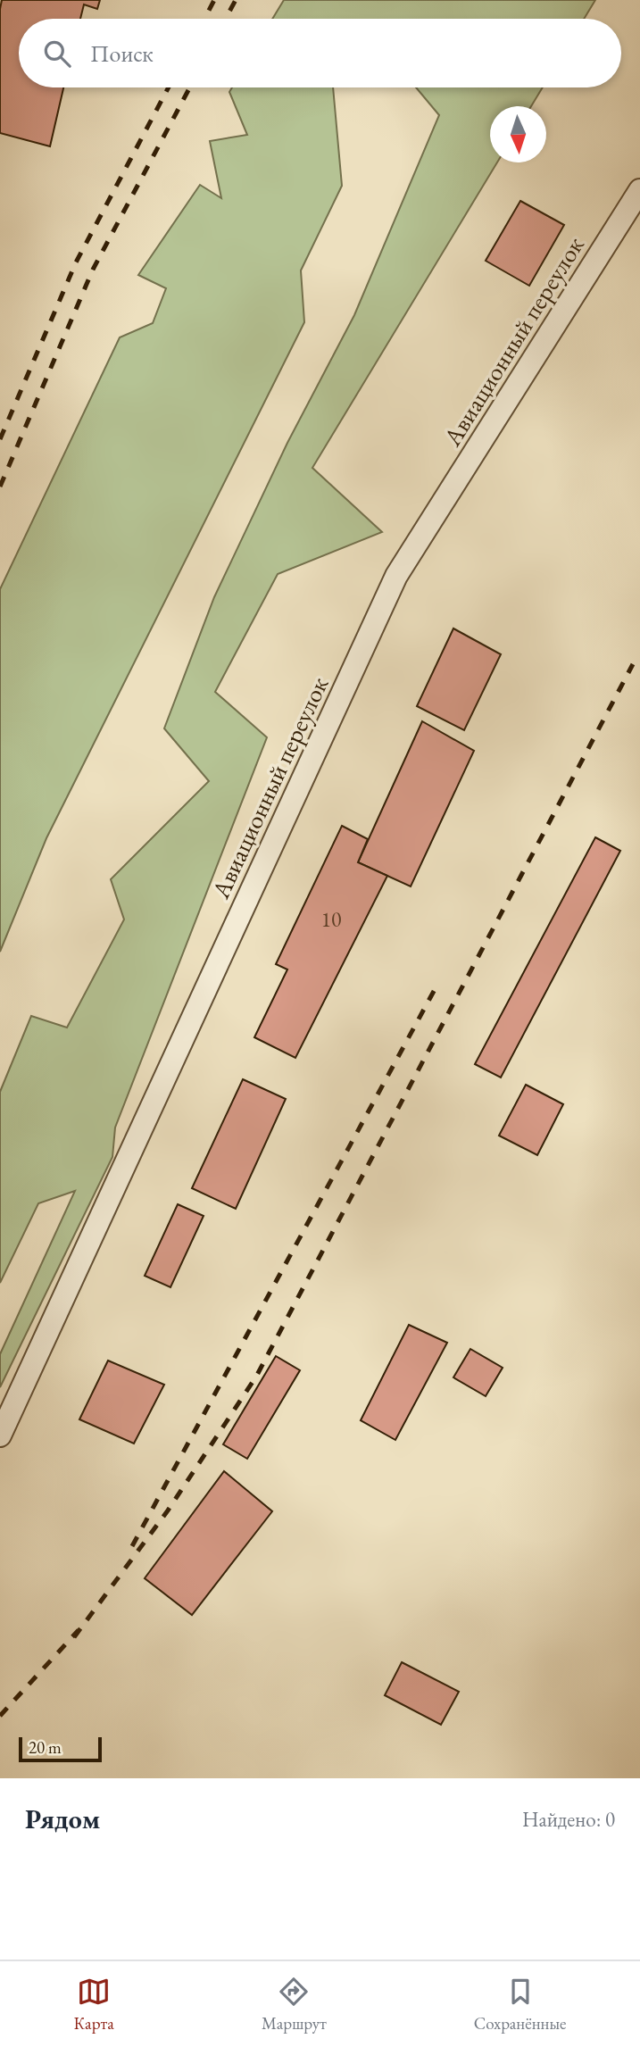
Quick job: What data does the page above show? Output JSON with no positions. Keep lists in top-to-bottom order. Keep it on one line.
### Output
{"streets":{"street":["Авиационный переулок"]},"house_numbers":["10"],"scale_bar":"20 m","north":"bottom","page":{"search":"Поиск","scale":"20 m","heading":["Рядом","Найдено: 0"],"nav":["Карта","Маршрут","Сохранённые"]}}
